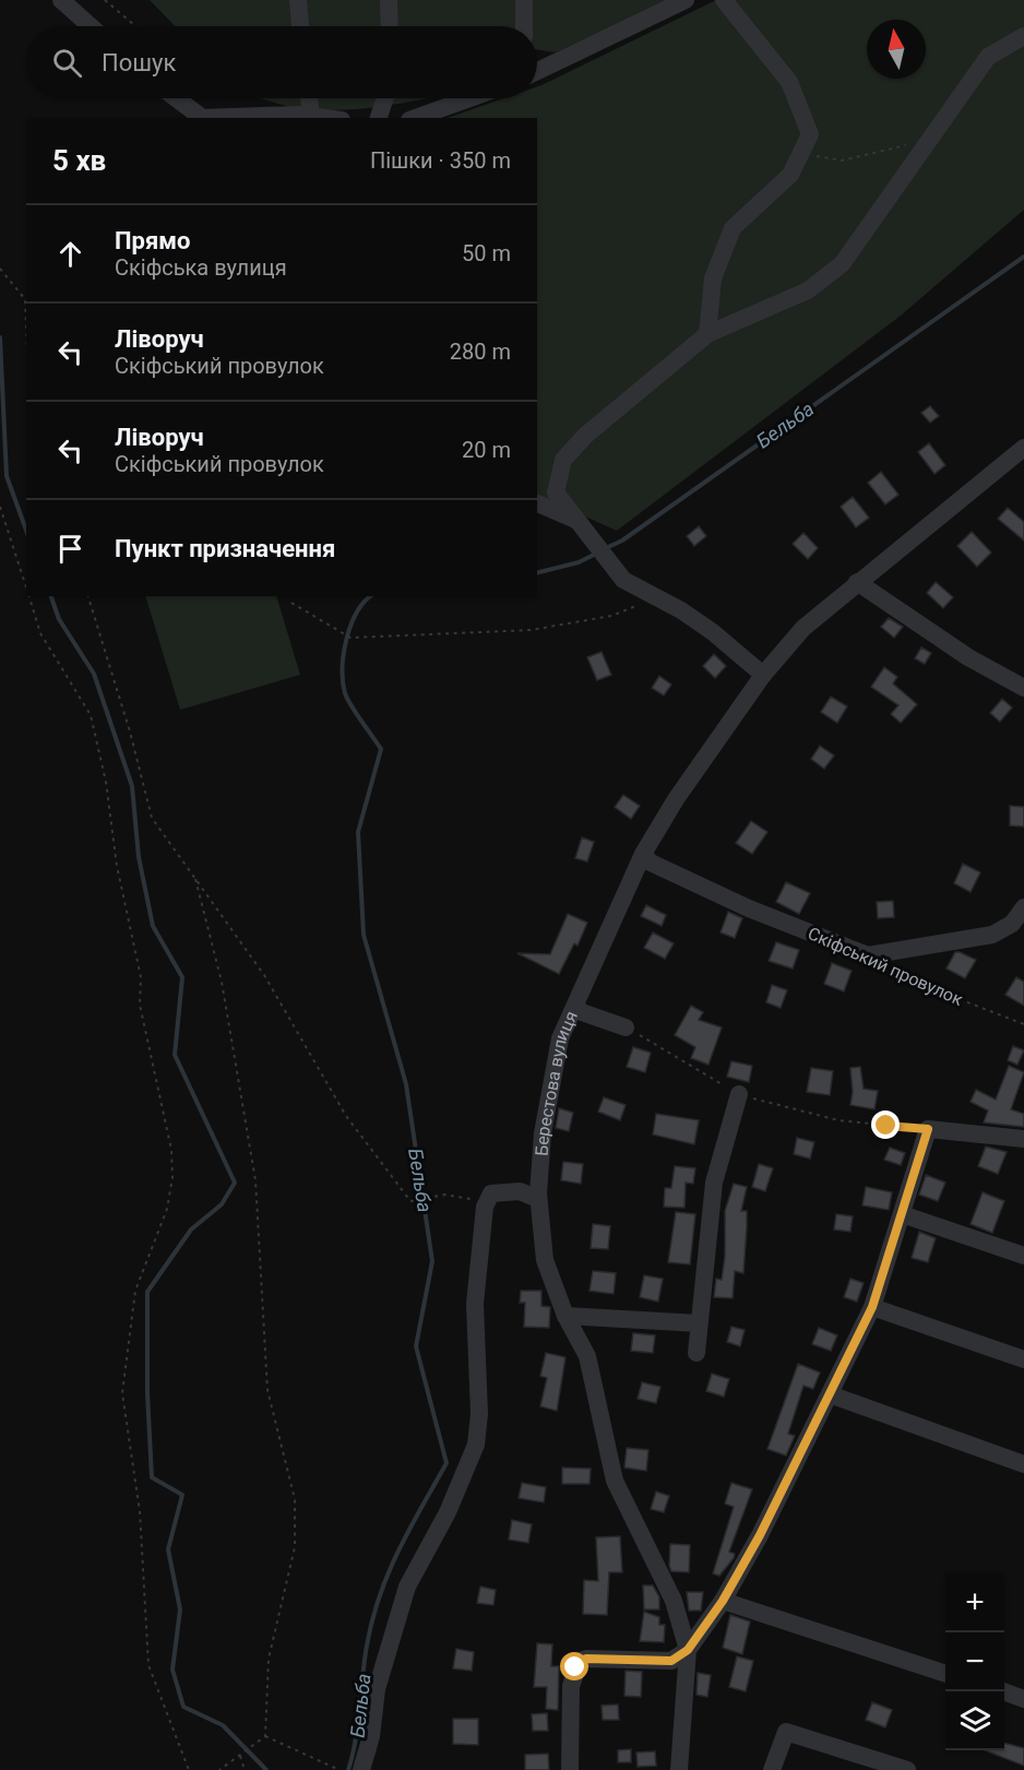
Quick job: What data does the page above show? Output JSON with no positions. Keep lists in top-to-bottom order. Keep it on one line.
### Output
{"streets":{"street":["Скіфський провулок","Берестова вулиця"]},"crossings":[["Скіфський провулок","Берестова вулиця"]],"water":["Бельба"],"north":"top","page":{"search":"Пошук","heading":["5 хв","Пішки · 350 m"],"list":[["Прямо","Скіфська вулиця","50 m"],["Ліворуч","Скіфський провулок","280 m"],["Ліворуч","Скіфський провулок","20 m"],"Пункт призначення"],"map_buttons":["+","−"]}}
